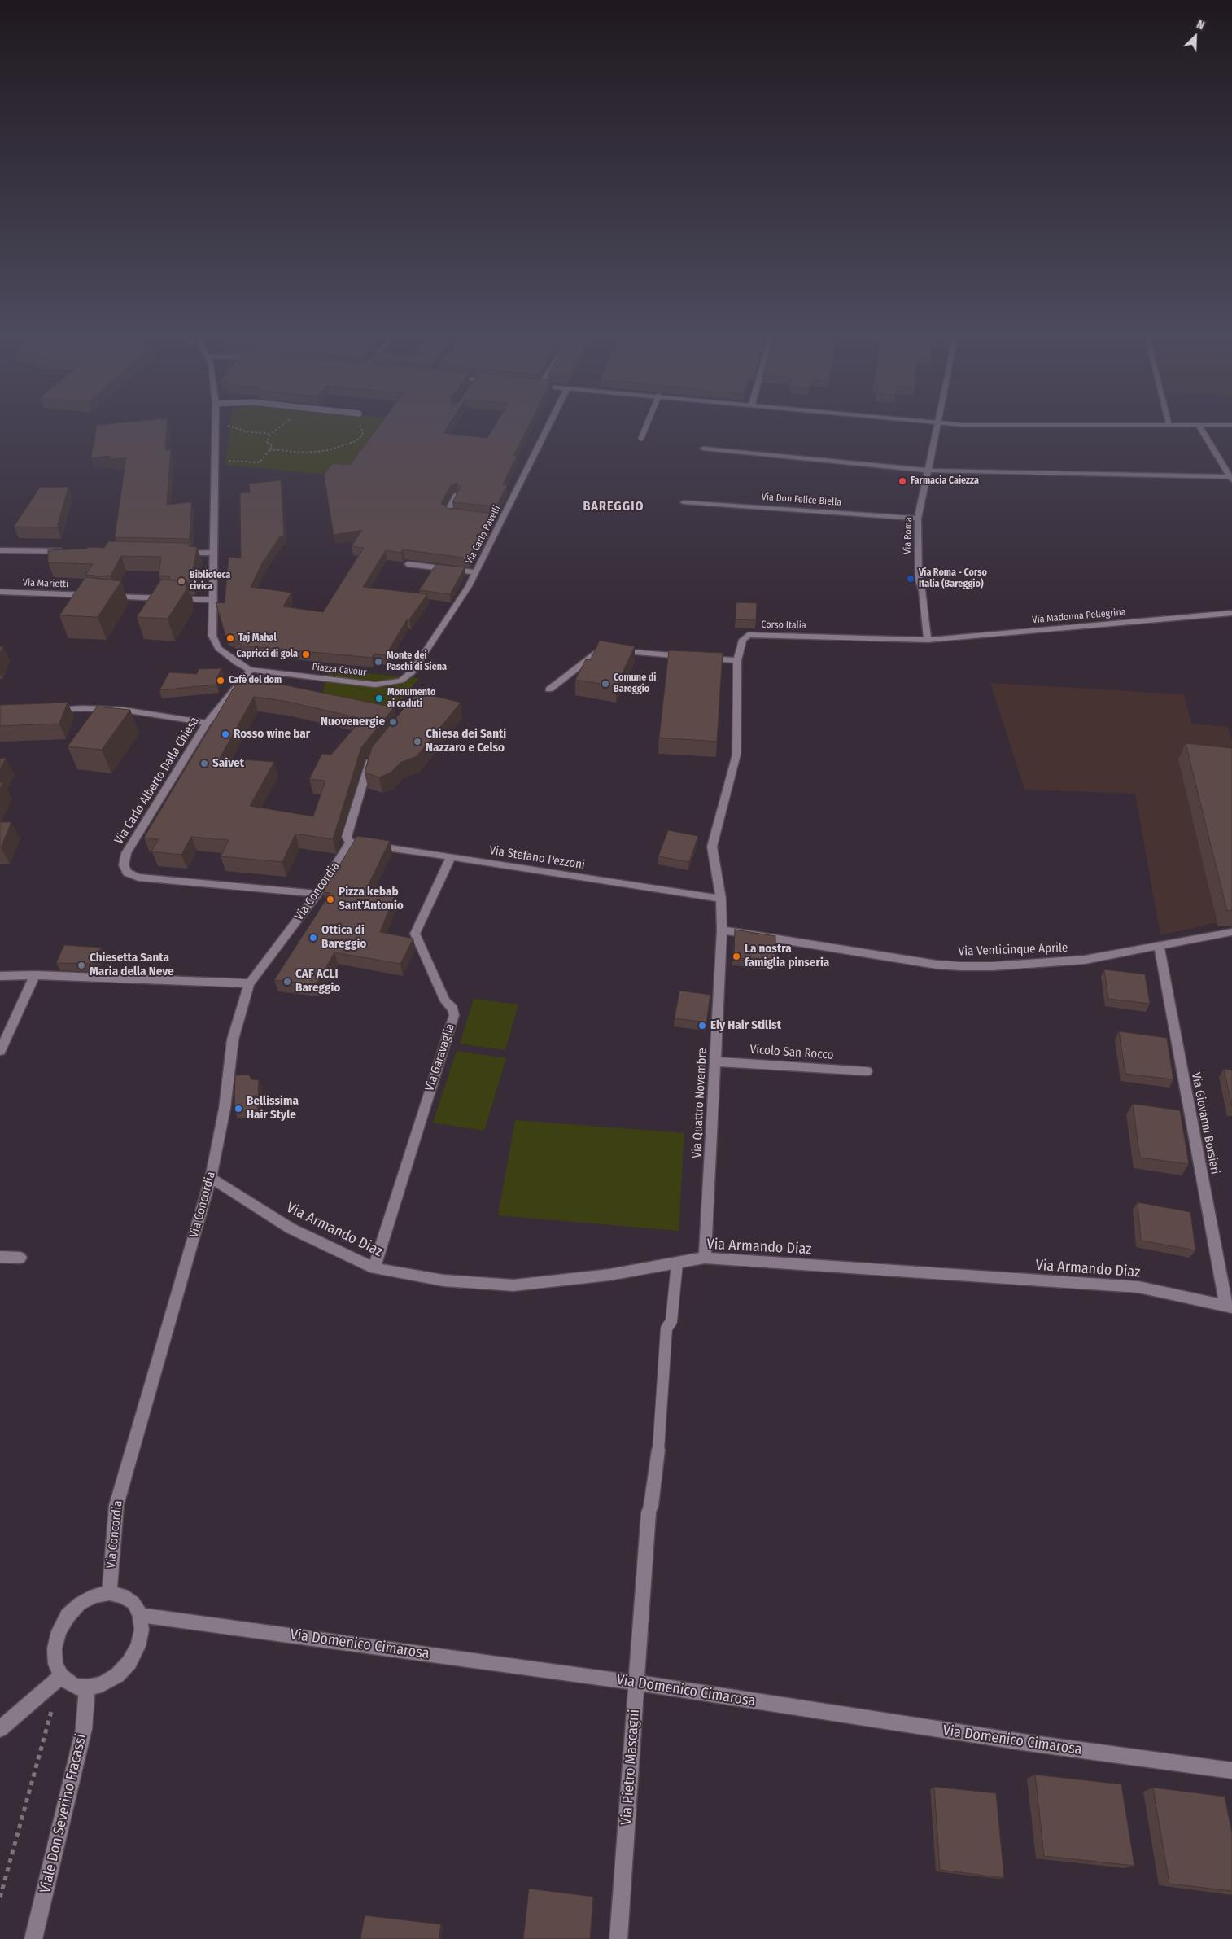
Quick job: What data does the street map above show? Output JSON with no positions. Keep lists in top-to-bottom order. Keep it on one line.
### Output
{"streets":{"street":["Via Don Felice Biella","Via Carlo Ravelli","Via Roma","Via Marietti","Via Madonna Pellegrina","Corso Italia","Piazza Cavour","Via Carlo Alberto Dalla Chiesa","Via Stefano Pezzoni","Via Concordia","Via Venticinque Aprile","Vicolo San Rocco","Via Garavaglia","Via Quattro Novembre","Via Giovanni Borsieri","Via Armando Diaz","Via Domenico Cimarosa","Via Pietro Mascagni","Viale Don Severino Fracassi"]},"crossings":[["Via Don Felice Biella","Via Roma"],["Via Carlo Ravelli","Piazza Cavour"],["Via Roma","Via Madonna Pellegrina"],["Via Roma","Corso Italia"],["Via Madonna Pellegrina","Corso Italia"],["Corso Italia","Via Quattro Novembre"],["Piazza Cavour","Via Carlo Alberto Dalla Chiesa"],["Via Carlo Alberto Dalla Chiesa","Via Concordia"],["Via Stefano Pezzoni","Via Concordia"],["Via Stefano Pezzoni","Via Garavaglia"],["Via Stefano Pezzoni","Via Quattro Novembre"],["Via Concordia","Via Armando Diaz"],["Via Concordia","Via Domenico Cimarosa"],["Via Concordia","Viale Don Severino Fracassi"],["Via Venticinque Aprile","Via Quattro Novembre"],["Via Venticinque Aprile","Via Giovanni Borsieri"],["Vicolo San Rocco","Via Quattro Novembre"],["Via Garavaglia","Via Armando Diaz"],["Via Quattro Novembre","Via Armando Diaz"],["Via Giovanni Borsieri","Via Armando Diaz"],["Via Domenico Cimarosa","Via Pietro Mascagni"],["Via Domenico Cimarosa","Viale Don Severino Fracassi"]],"districts":["BAREGGIO"],"places":["Farmacia Caiezza","Via Roma - Corso Italia (Bareggio)","Biblioteca civica","Taj Mahal","Capricci di gola","Monte dei Paschi di Siena","Cafè del dom","Comune di Bareggio","Monumento ai caduti","Nuovenergie","Rosso wine bar","Chiesa dei Santi Nazzaro e Celso","Saivet","Pizza kebab Sant'Antonio","Ottica di Bareggio","La nostra famiglia pinseria","Chiesetta Santa Maria della Neve","CAF ACLI Bareggio","Ely Hair Stilist","Bellissima Hair Style"],"north":"top right"}
